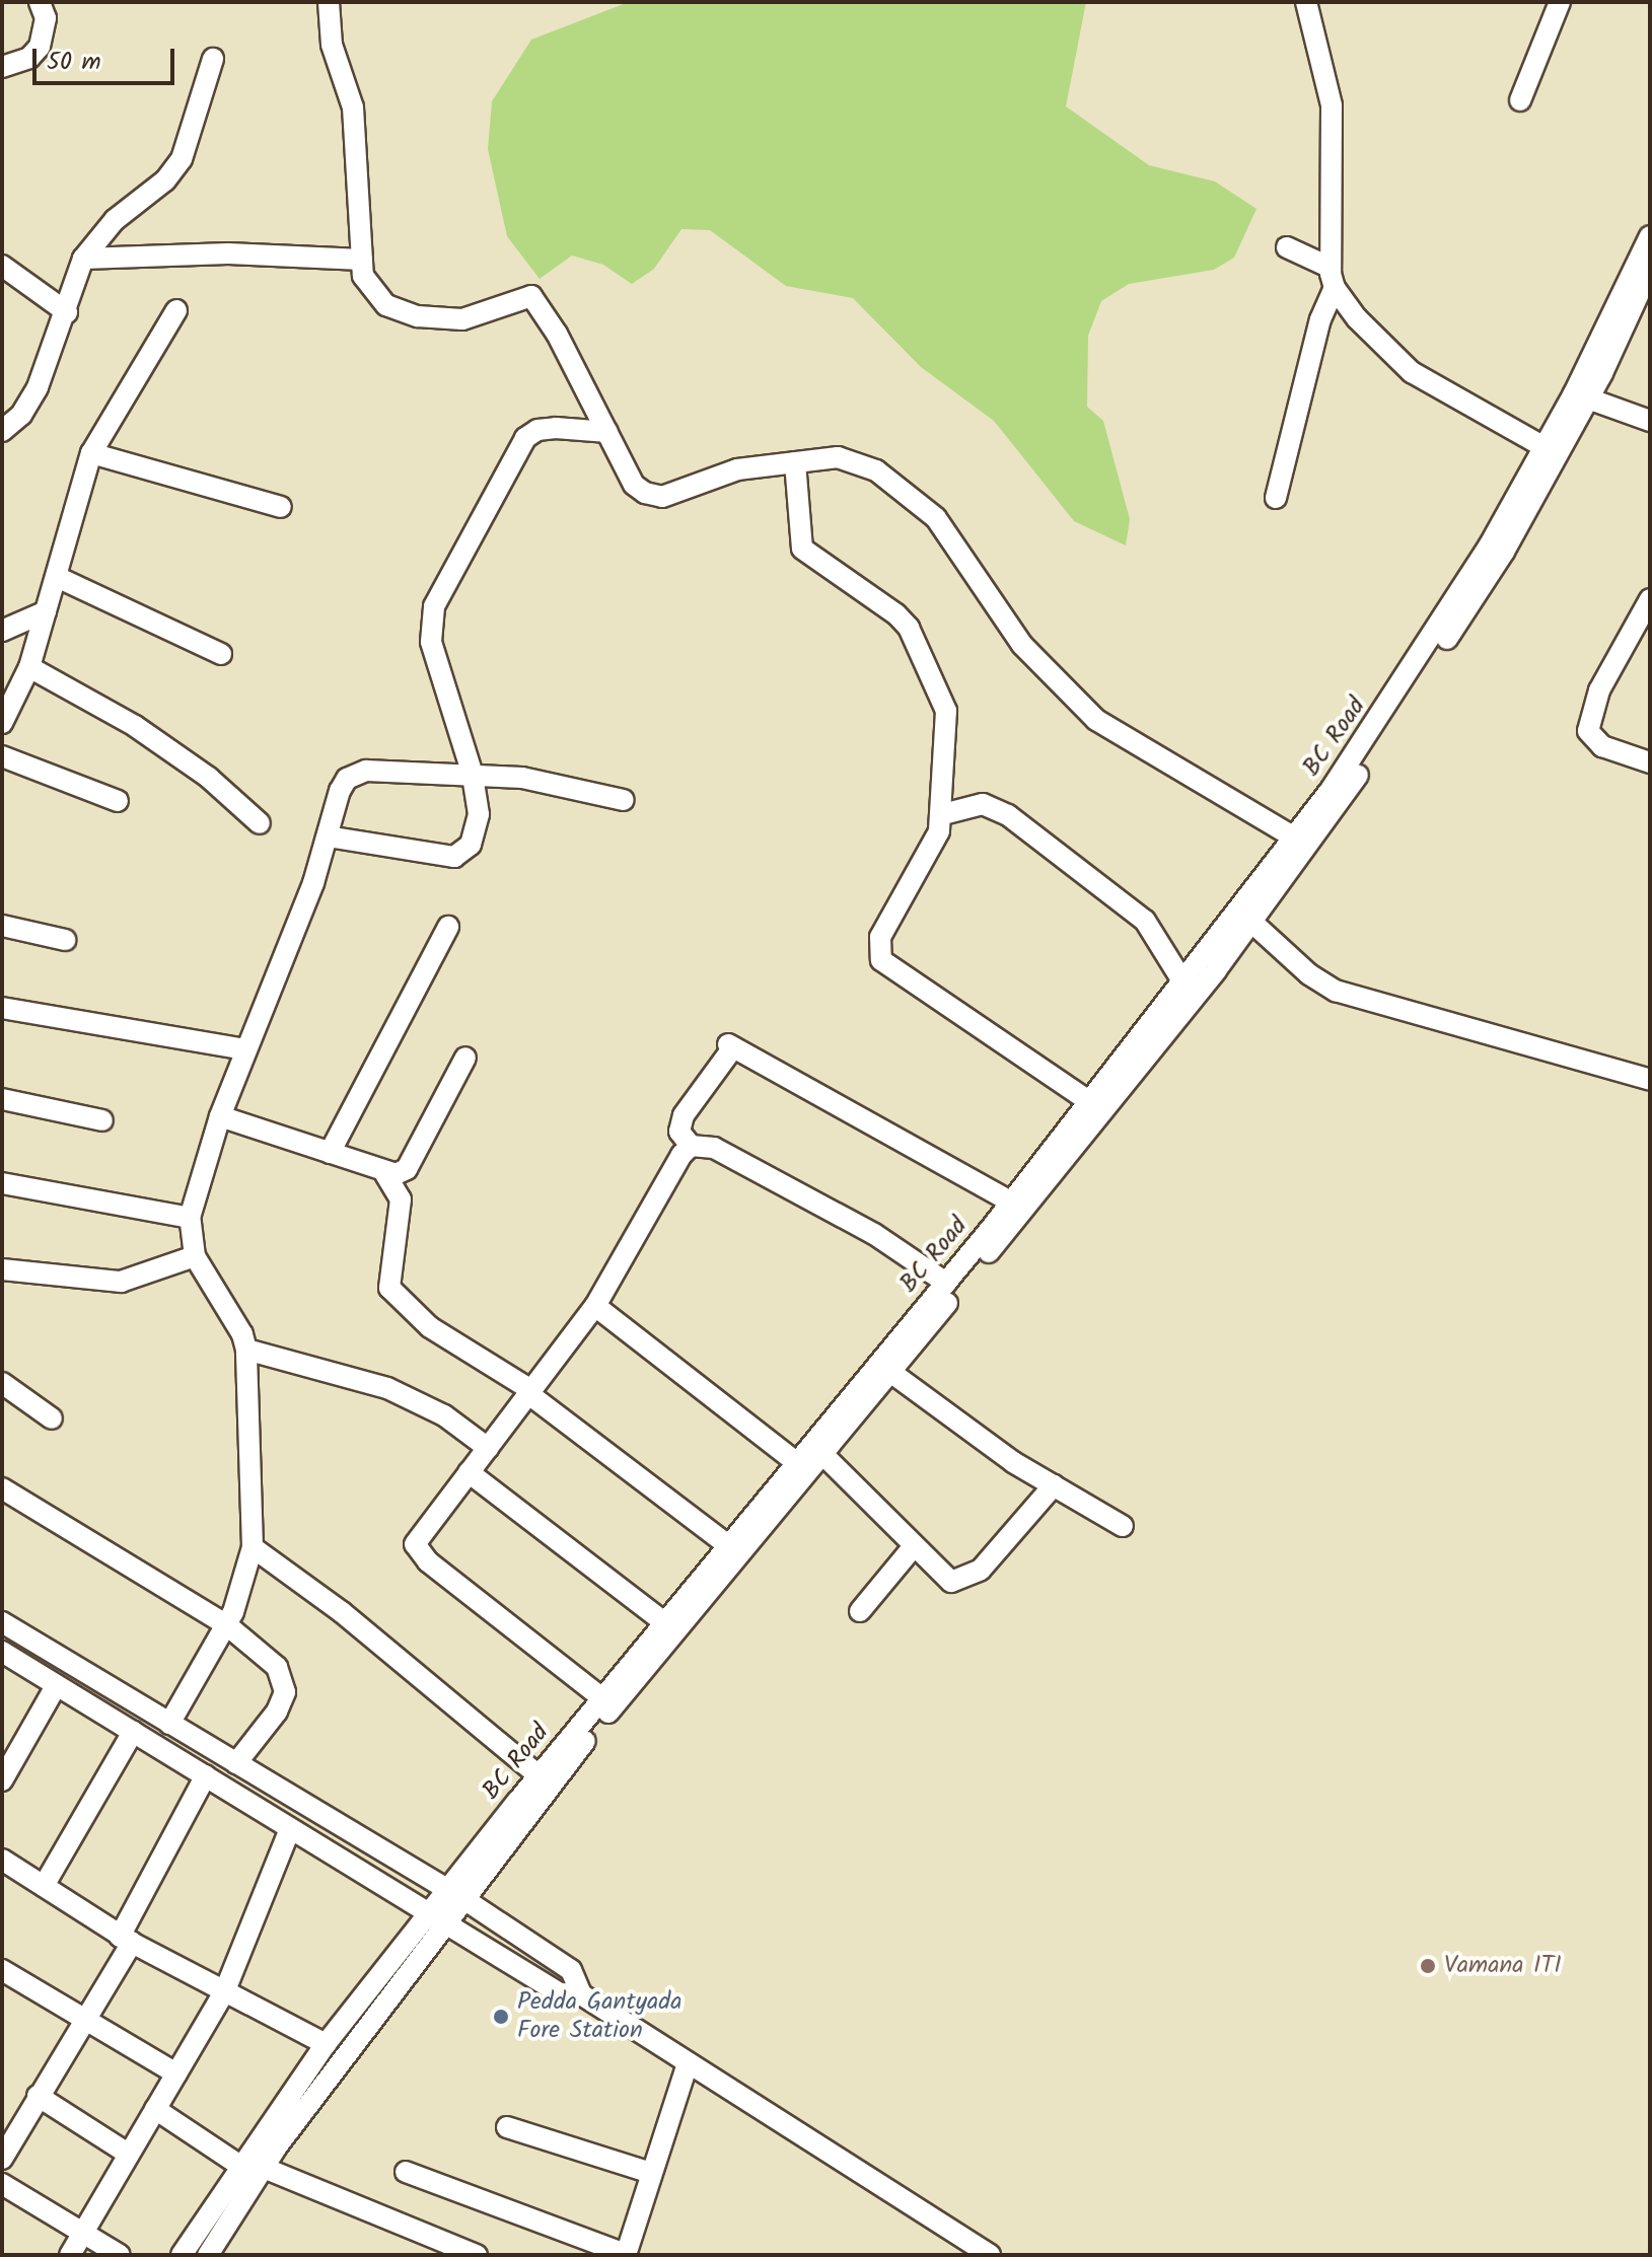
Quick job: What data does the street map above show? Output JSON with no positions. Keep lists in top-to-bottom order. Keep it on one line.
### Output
{"streets":{"street":["BC Road"]},"places":["Vamana ITI","Pedda Gantyada Fore Station"],"scale_bar":"50 m"}
